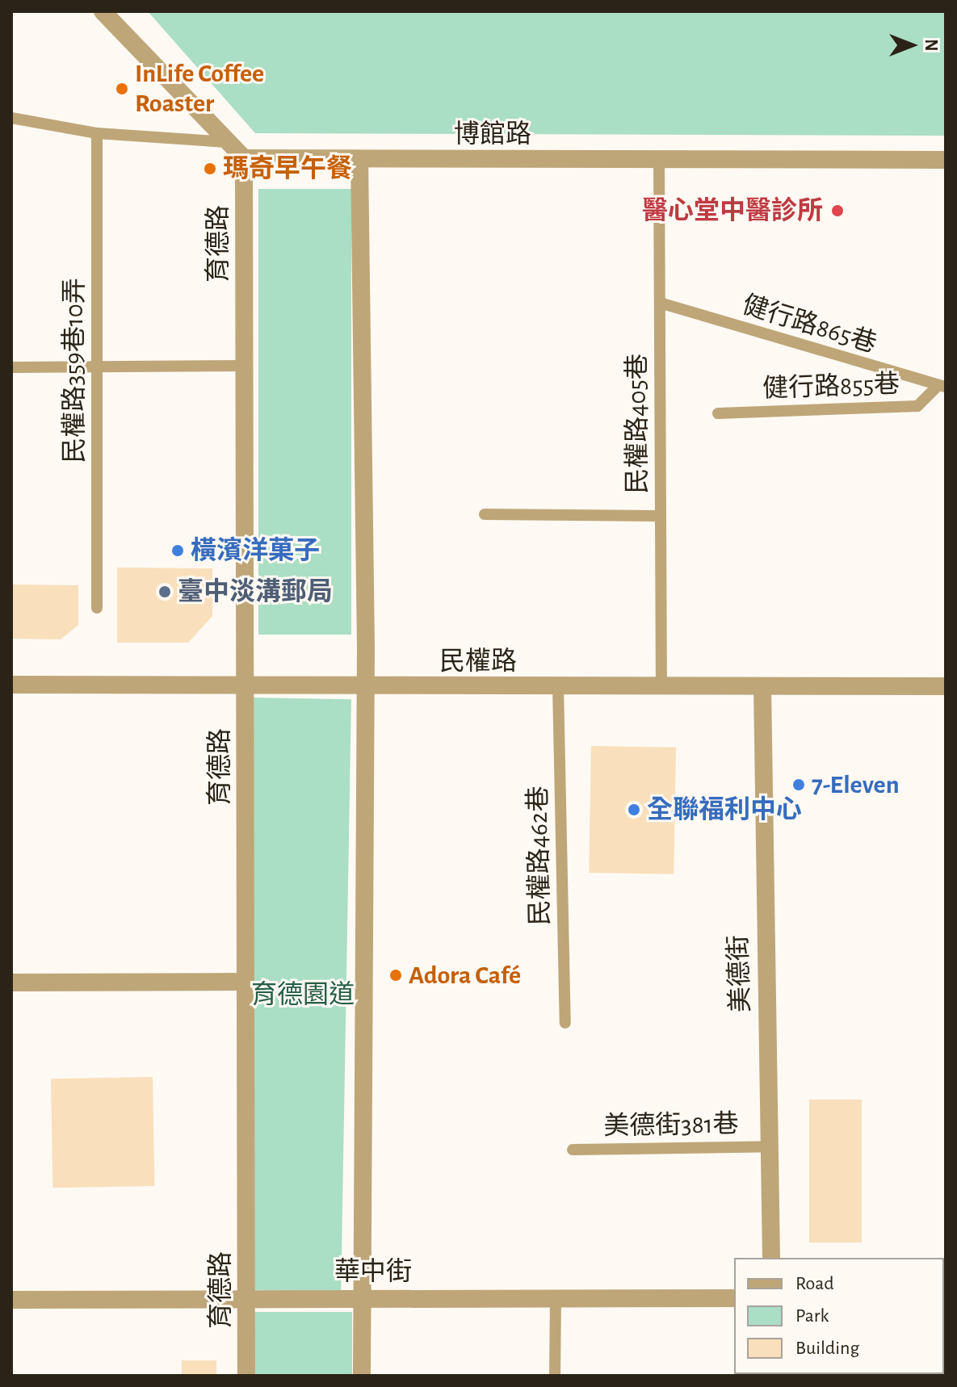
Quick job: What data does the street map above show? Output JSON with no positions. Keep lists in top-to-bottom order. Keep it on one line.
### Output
{"streets":{"street":["博館路","育德路","民權路","美德街","華中街"],"lane":["健行路865巷","民權路359巷10弄","健行路855巷","民權路405巷","民權路462巷","美德街381巷"]},"crossings":[["博館路","育德路"],["博館路","民權路405巷"],["育德路","民權路"],["育德路","華中街"],["健行路865巷","健行路855巷"],["健行路865巷","民權路405巷"],["民權路405巷","民權路"],["民權路","民權路462巷"],["民權路","美德街"],["美德街","美德街381巷"]],"parks":["育德園道"],"places":["InLife Coffee Roaster","瑪奇早午餐","醫心堂中醫診所","橫濱洋菓子","臺中淡溝郵局","7-Eleven","全聯福利中心","Adora Café"],"legend":["Road","Park","Building"],"north":"right"}
